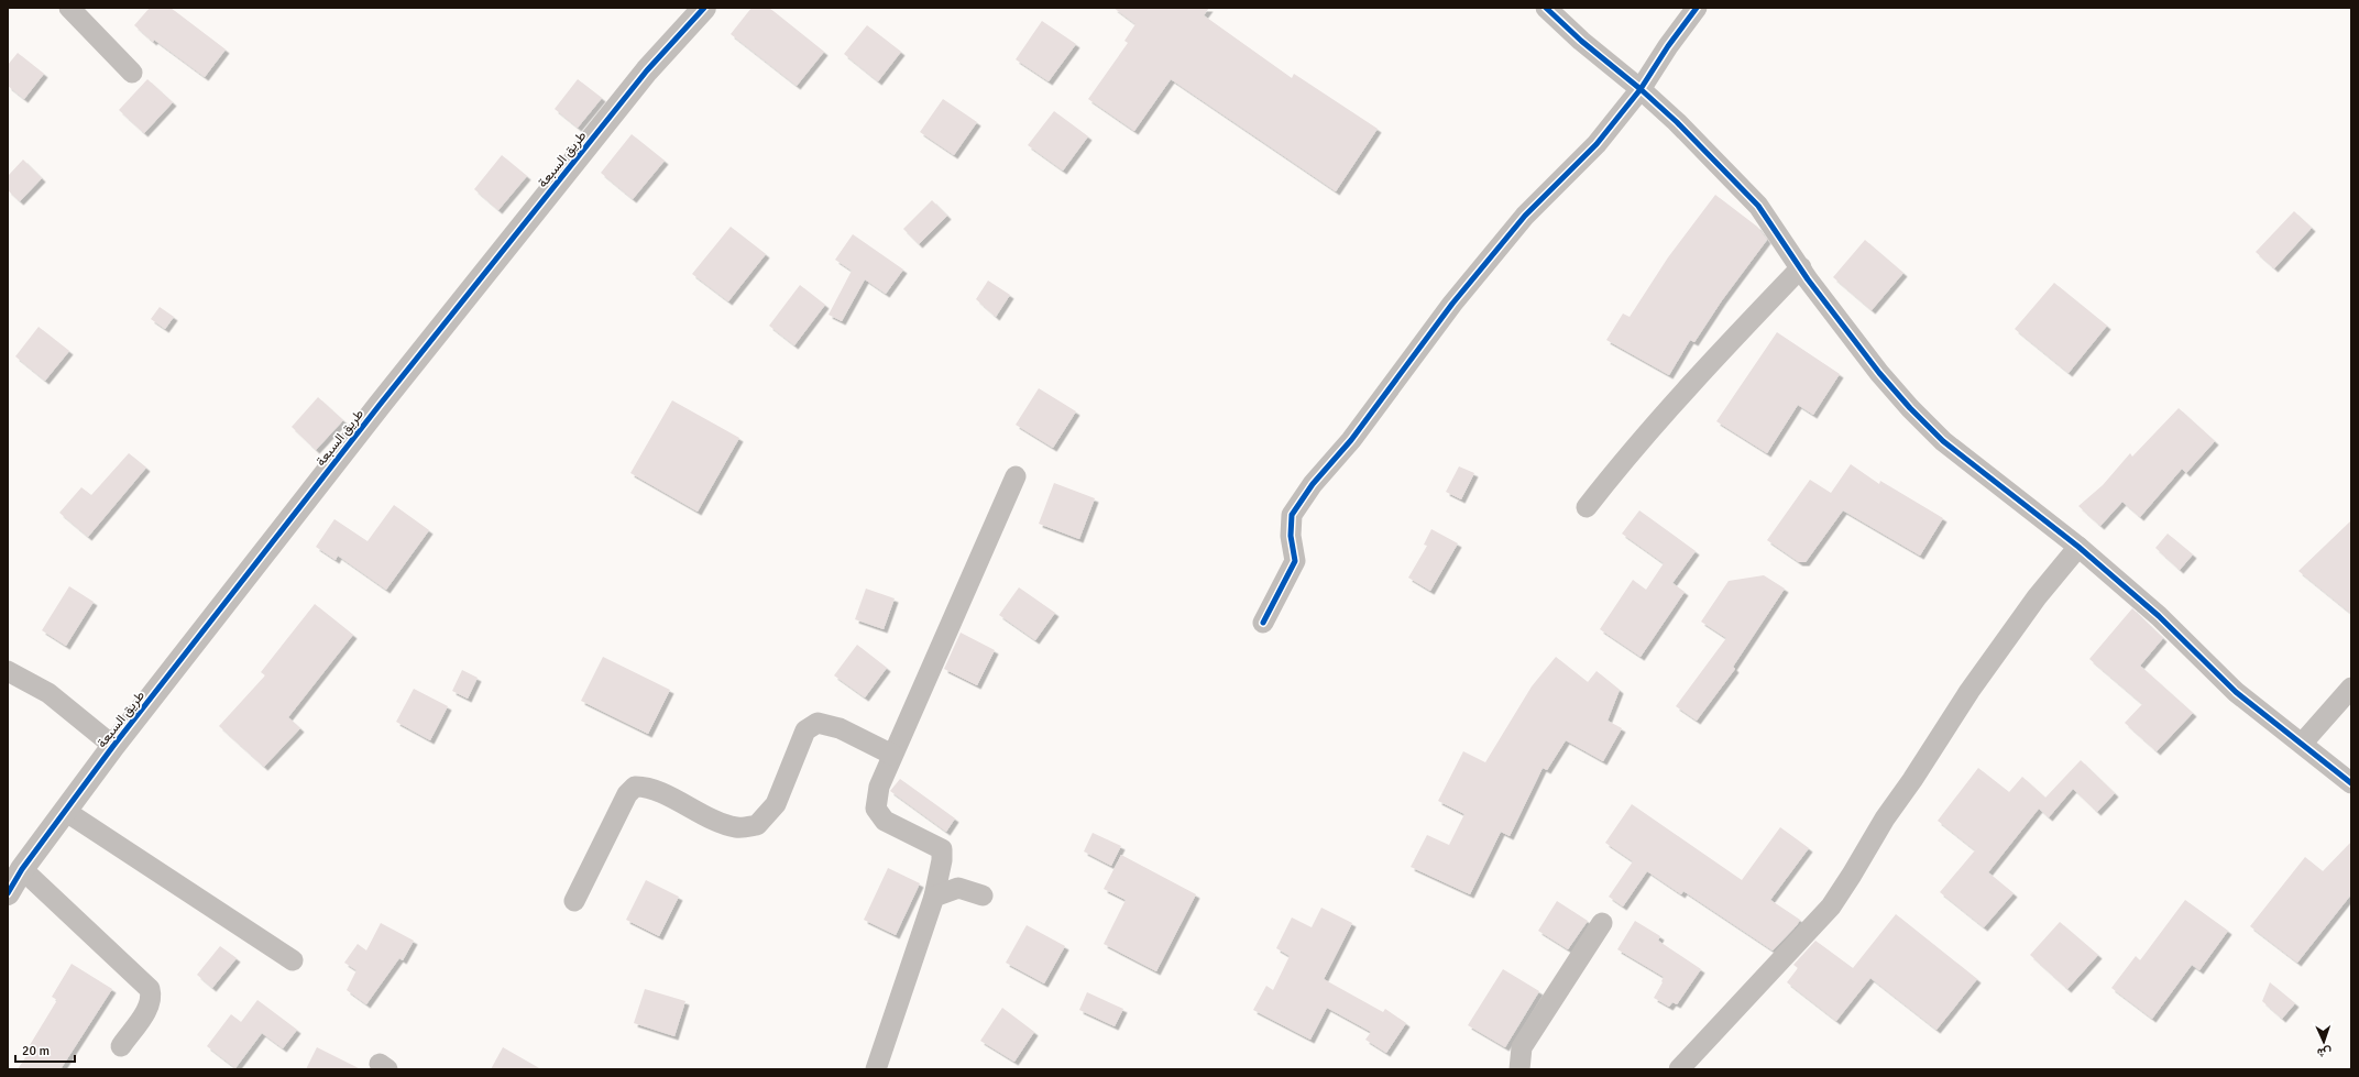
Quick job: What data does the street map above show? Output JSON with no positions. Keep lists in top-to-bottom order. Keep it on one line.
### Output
{"streets":{"street":["طريق السبعة"]},"scale_bar":"20 m","north":"bottom"}
